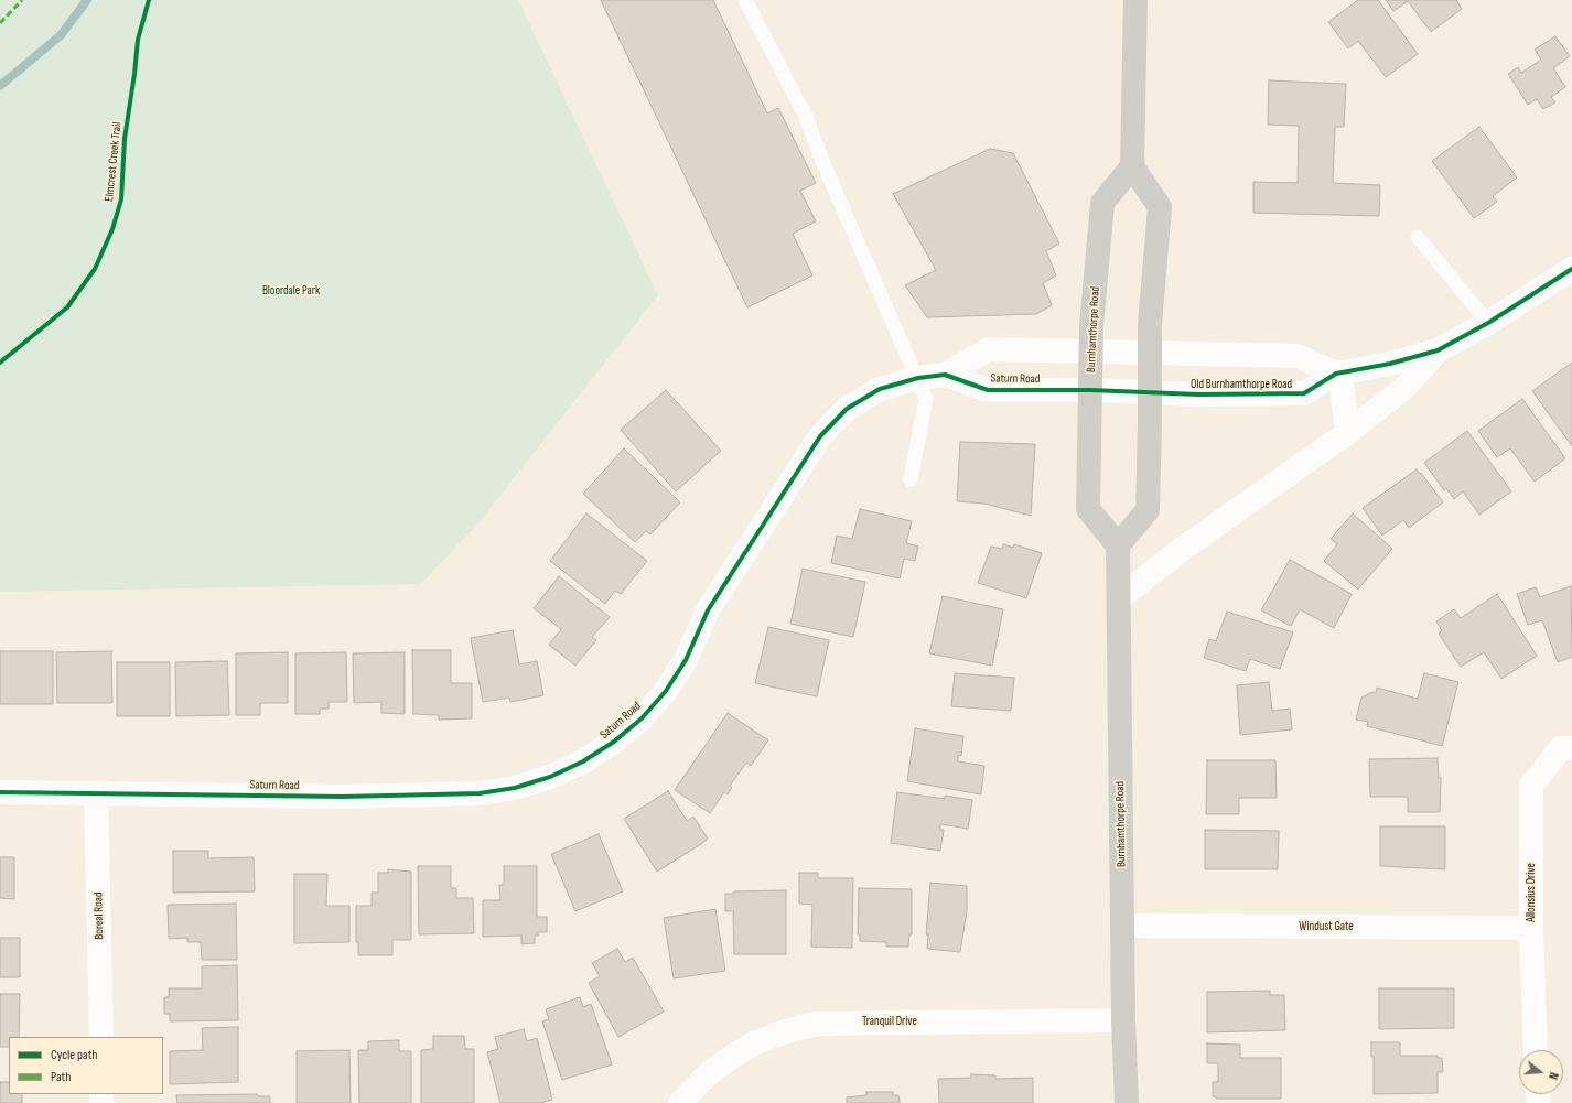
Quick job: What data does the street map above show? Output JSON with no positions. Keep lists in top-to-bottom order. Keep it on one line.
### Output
{"streets":{"main road":["Burnhamthorpe Road"],"street":["Saturn Road","Old Burnhamthorpe Road","Allonsius Drive","Boreal Road","Windust Gate","Tranquil Drive"],"cycle path":["Elmcrest Creek Trail"]},"crossings":[["Burnhamthorpe Road","Saturn Road"],["Burnhamthorpe Road","Old Burnhamthorpe Road"],["Burnhamthorpe Road","Windust Gate"],["Burnhamthorpe Road","Tranquil Drive"],["Saturn Road","Old Burnhamthorpe Road"],["Saturn Road","Boreal Road"],["Allonsius Drive","Windust Gate"]],"parks":["Bloordale Park"],"legend":["Cycle path","Path"],"north":"right"}
